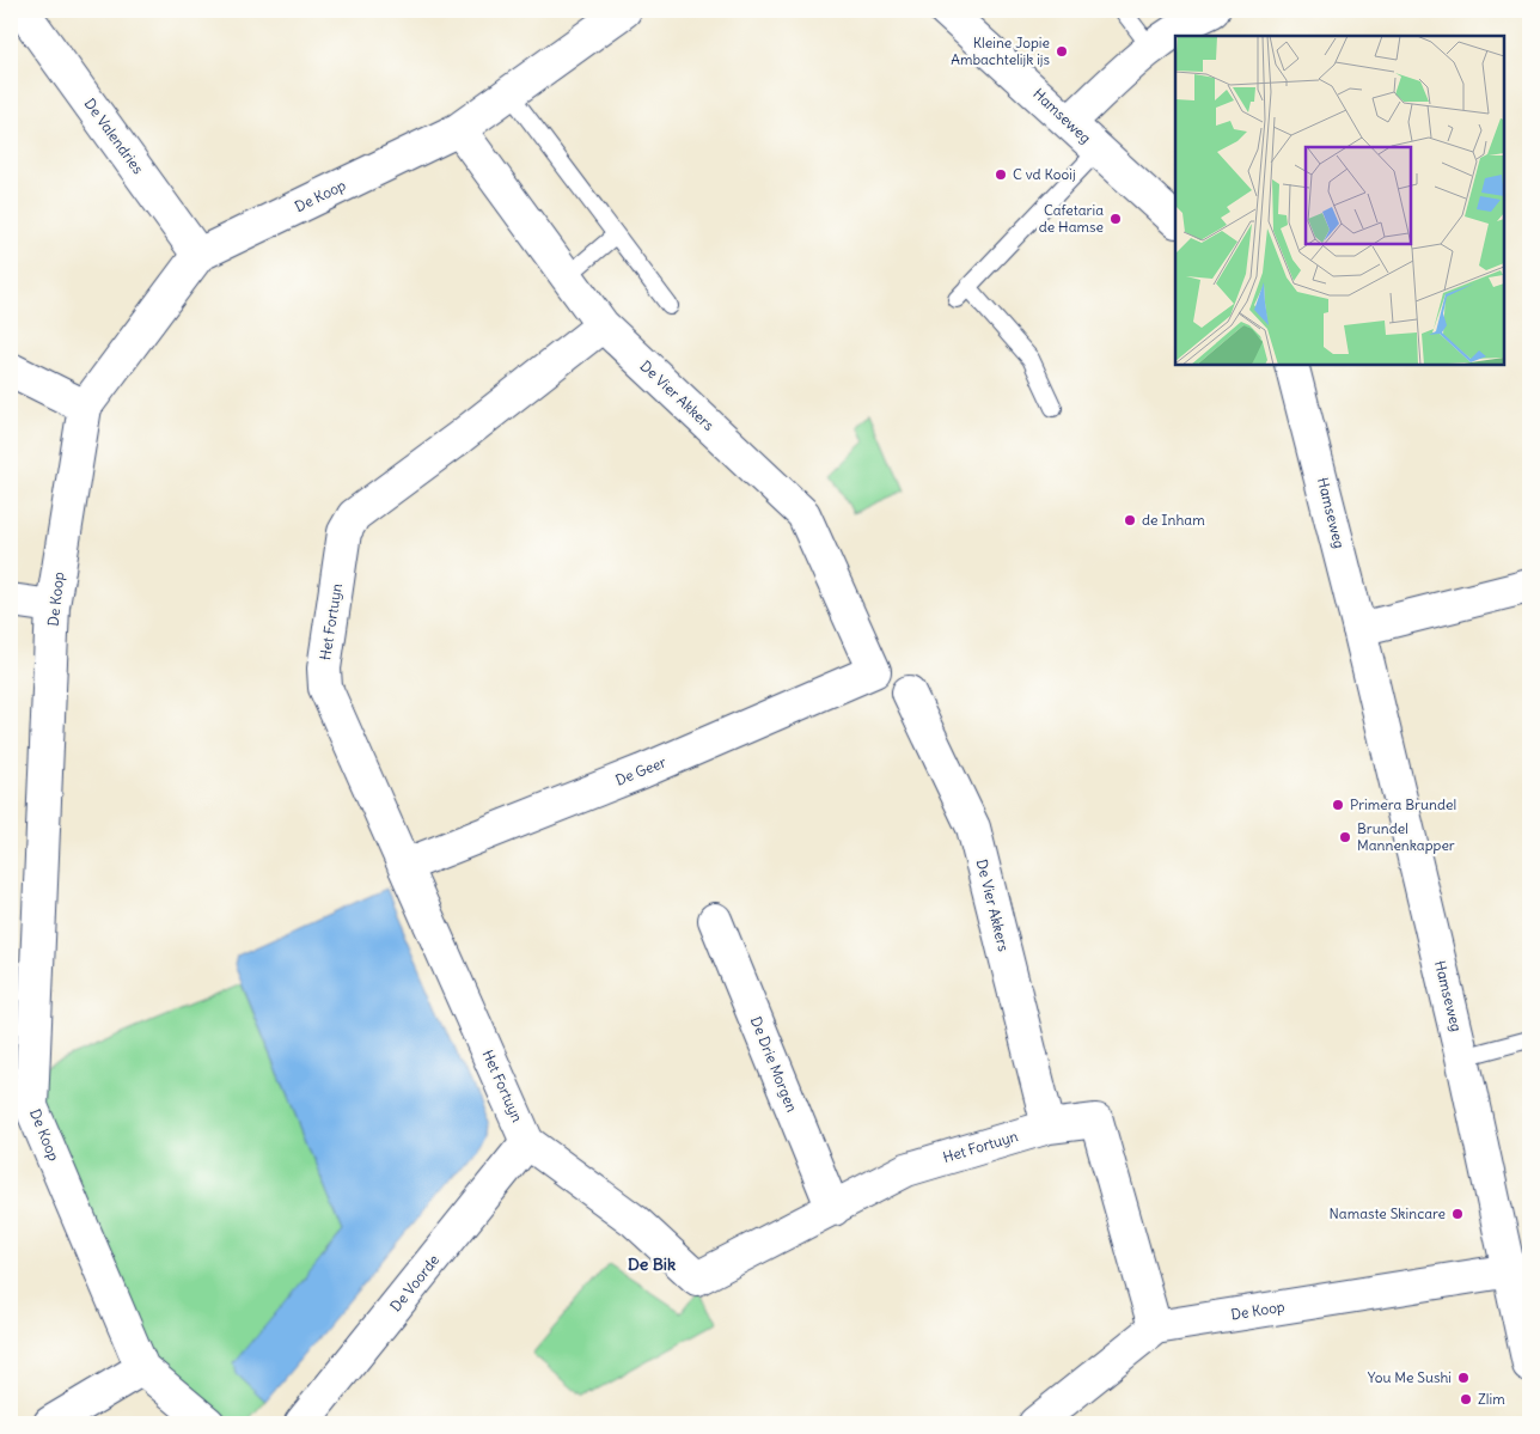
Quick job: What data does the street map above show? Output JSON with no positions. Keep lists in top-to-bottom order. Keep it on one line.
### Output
{"streets":{"street":["Hamseweg","De Valendries","De Koop","De Vier Akkers","Het Fortuyn","De Geer","De Drie Morgen","De Voorde"]},"crossings":[["Hamseweg","De Koop"],["De Valendries","De Koop"],["De Koop","De Vier Akkers"],["De Koop","Het Fortuyn"],["De Vier Akkers","Het Fortuyn"],["De Vier Akkers","De Geer"],["Het Fortuyn","De Geer"],["Het Fortuyn","De Drie Morgen"],["Het Fortuyn","De Voorde"]],"districts":["De Bik"],"places":["Kleine Jopie Ambachtelijk ijs","C vd Kooij","Cafetaria de Hamse","de Inham","Primera Brundel","Brundel Mannenkapper","Namaste Skincare","You Me Sushi","Zlim"]}
